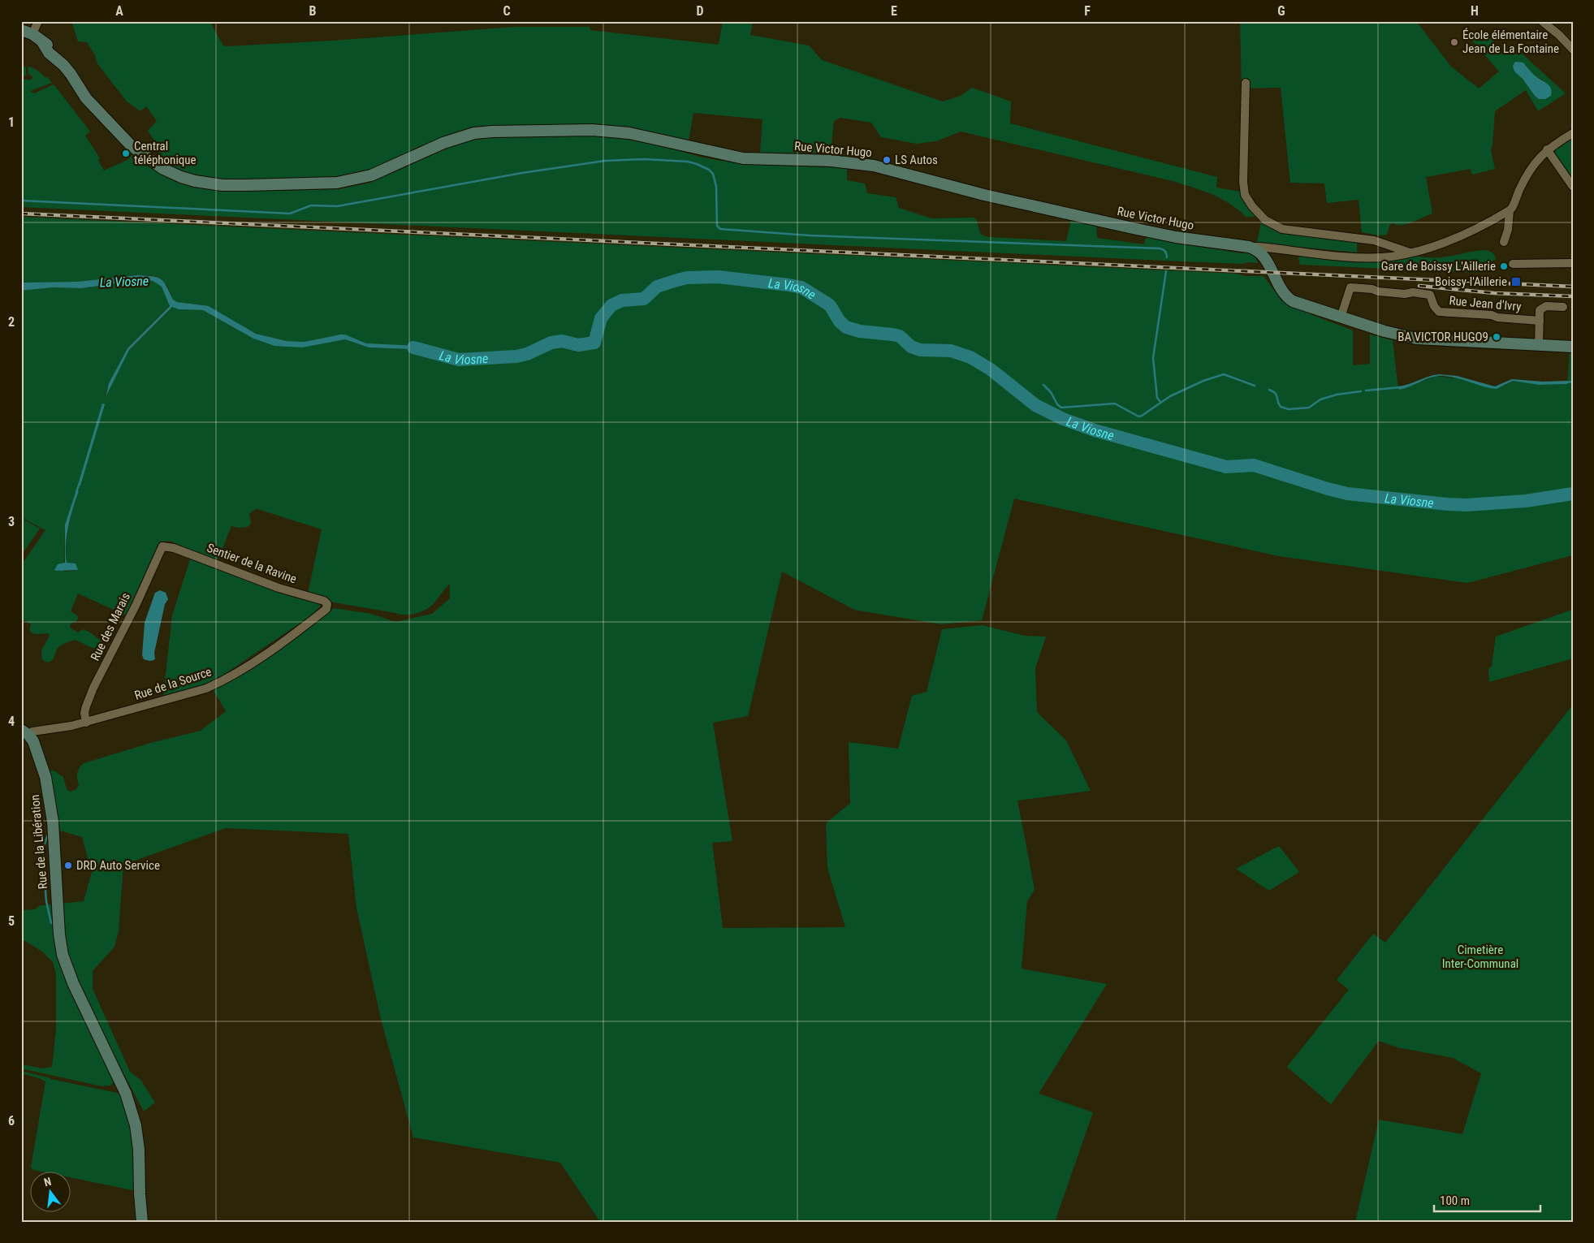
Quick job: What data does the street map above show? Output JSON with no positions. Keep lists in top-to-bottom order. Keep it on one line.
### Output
{"streets":{"main road":["Rue Victor Hugo","Rue de la Libération"],"street":["Rue Jean d'Ivry","Sentier de la Ravine","Rue des Marais","Rue de la Source"]},"crossings":[["Rue Victor Hugo","Rue Jean d'Ivry"],["Sentier de la Ravine","Rue des Marais"],["Sentier de la Ravine","Rue de la Source"],["Rue des Marais","Rue de la Source"],["Rue de la Source","Rue de la Libération"]],"water":["La Viosne"],"parks":["Cimetière Inter-Communal"],"places":{"other":["École élémentaire Jean de La Fontaine","Central téléphonique","LS Autos","Gare de Boissy L'Aillerie","BA VICTOR HUGO9","DRD Auto Service"],"transit":["Boissy-l'Aillerie"]},"scale_bar":"100 m","north":"top","grid":{"columns":["A","B","C","D","E","F","G","H"],"rows":["1","2","3","4","5","6"]}}
